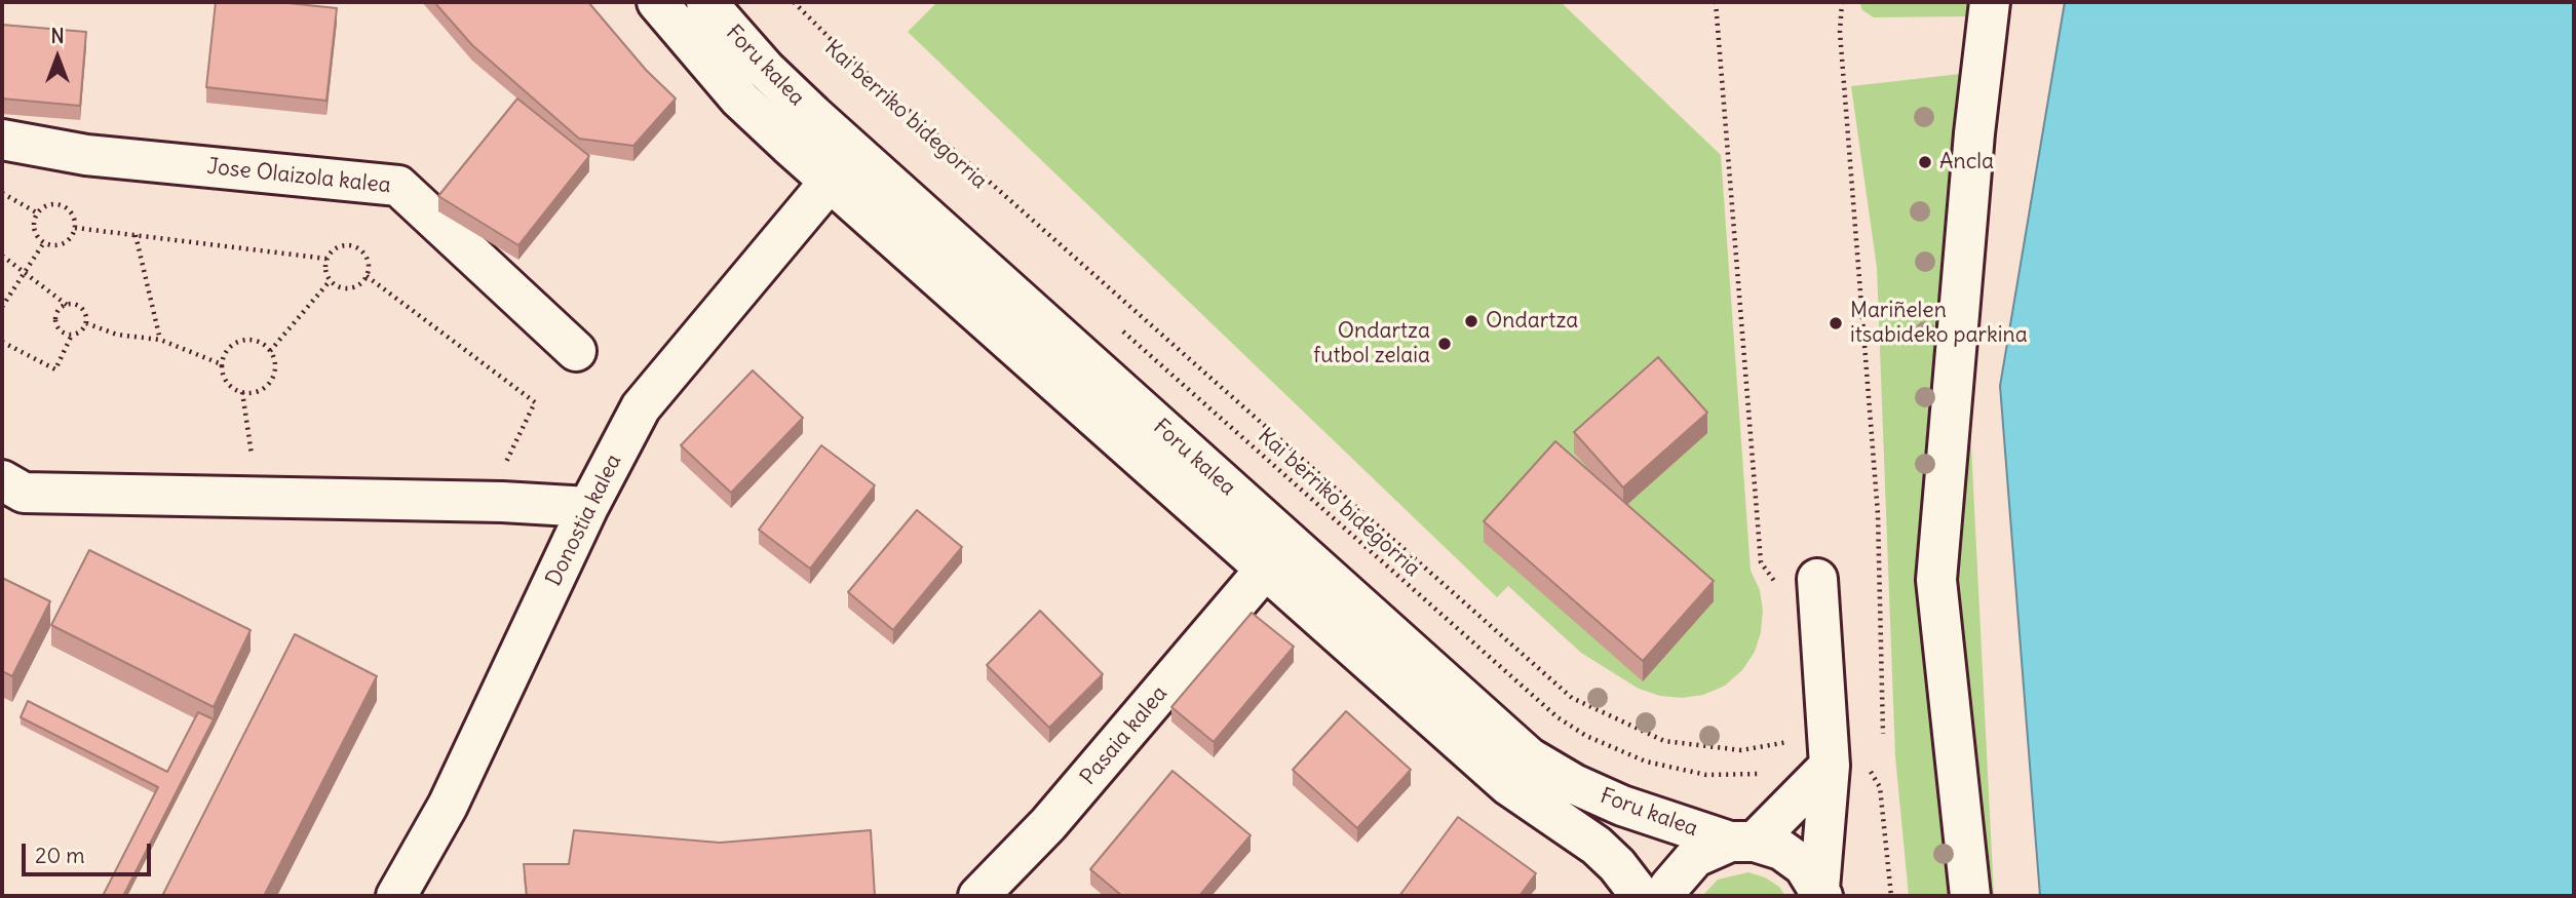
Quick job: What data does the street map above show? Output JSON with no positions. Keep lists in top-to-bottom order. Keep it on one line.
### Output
{"streets":{"street":["Foru kalea","Jose Olaizola kalea","Donostia kalea","Pasaia kalea"],"path":["Kai berriko bidegorria"]},"crossings":[["Foru kalea","Donostia kalea"],["Foru kalea","Pasaia kalea"]],"places":["Ancla","Ondartza","Mariñelen itsabideko parkina","Ondartza futbol zelaia"],"scale_bar":"20 m","north":"top"}
